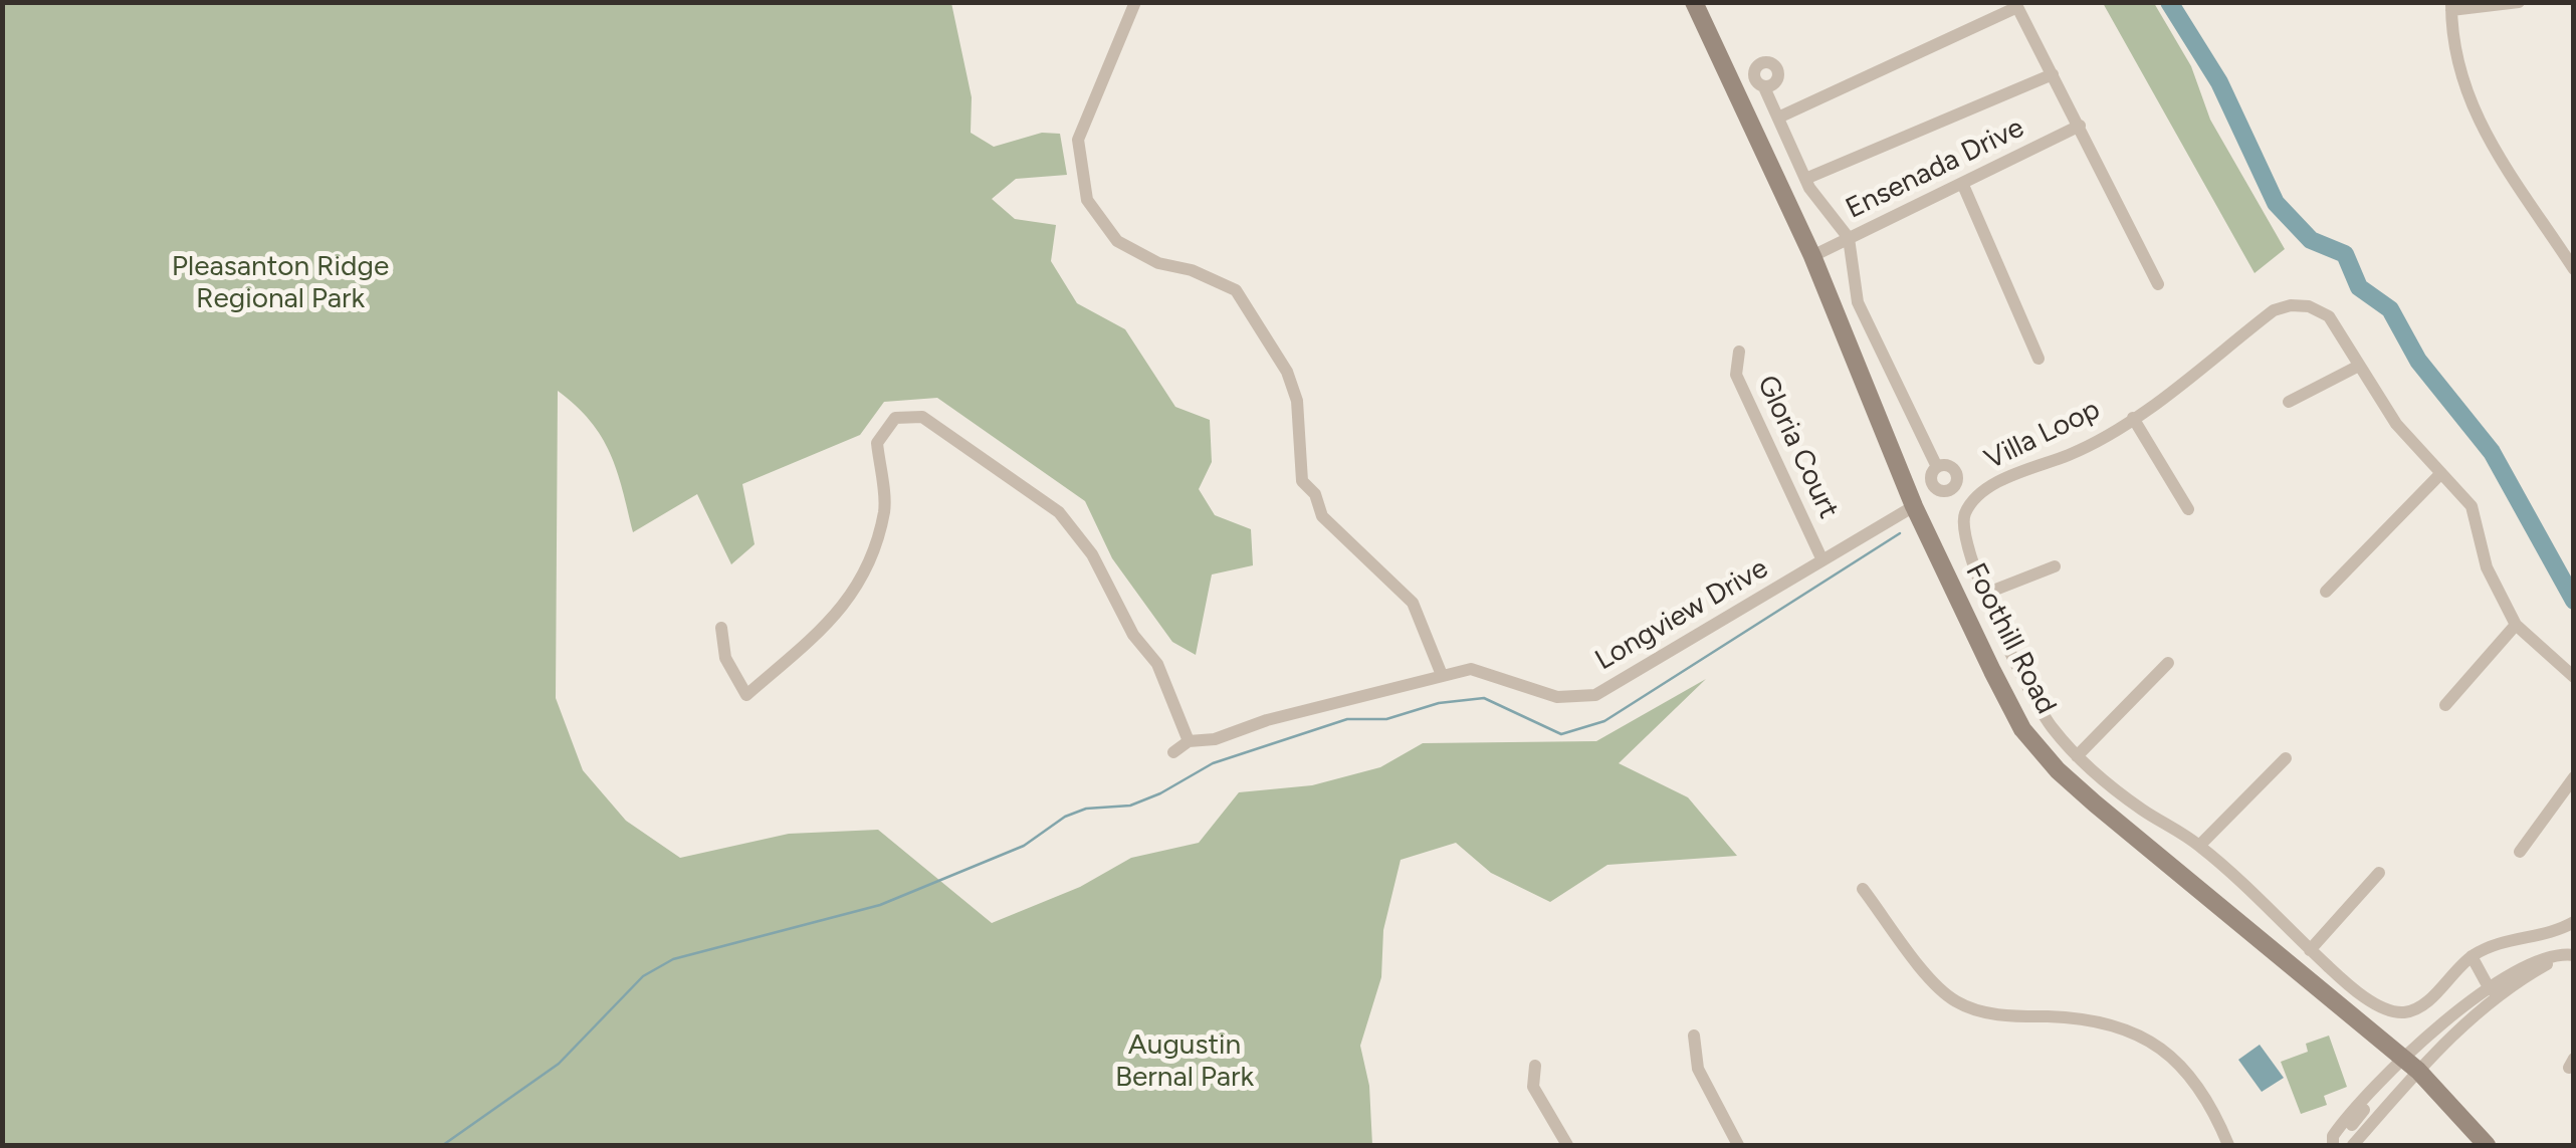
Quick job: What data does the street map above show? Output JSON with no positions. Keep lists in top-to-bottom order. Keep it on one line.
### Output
{"streets":{"main road":["Foothill Road"],"street":["Ensenada Drive","Villa Loop","Gloria Court","Longview Drive"]},"crossings":[["Ensenada Drive","Foothill Road"],["Gloria Court","Longview Drive"],["Longview Drive","Foothill Road"]],"parks":["Pleasanton Ridge Regional Park","Augustin Bernal Park"]}
